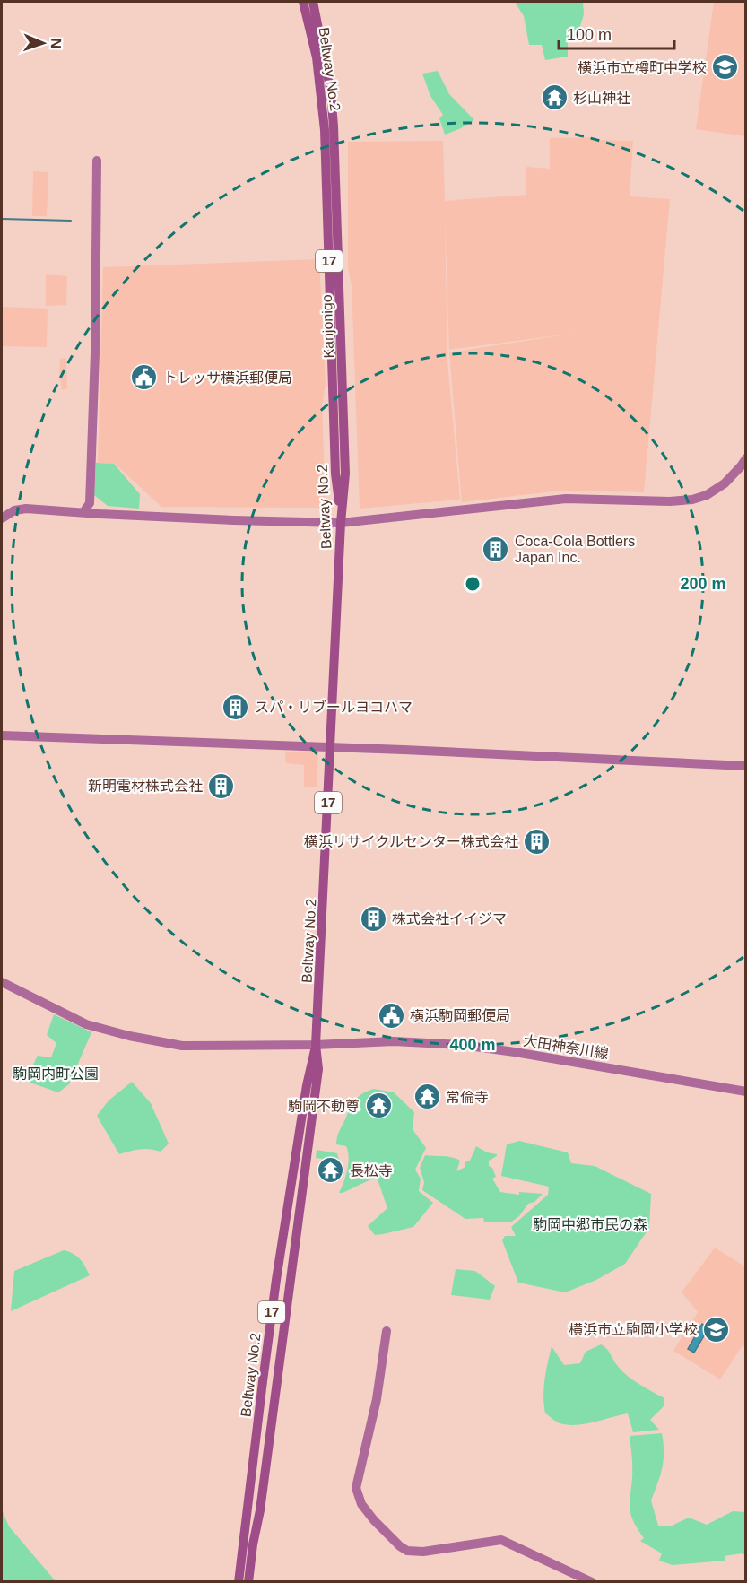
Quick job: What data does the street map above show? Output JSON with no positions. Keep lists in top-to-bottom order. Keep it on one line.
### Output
{"streets":{"main road":["Beltway No.2","17","Kanjonigo"],"street":["大田神奈川線"]},"crossings":[["Beltway No.2","Kanjonigo"],["Beltway No.2","大田神奈川線"]],"parks":["駒岡内町公園","駒岡中郷市民の森"],"places":{"school or university":["横浜市立樽町中学校","横浜市立駒岡小学校"],"temple":["杉山神社","常倫寺","駒岡不動尊","長松寺"],"public building":["トレッサ横浜郵便局","横浜駒岡郵便局"],"building":["Coca-Cola Bottlers Japan Inc.","スパ・リブールヨコハマ","新明電材株式会社","横浜リサイクルセンター株式会社","株式会社イイジマ"]},"scale_bar":"100 m","north":"right","rings":["200 m","400 m"]}
